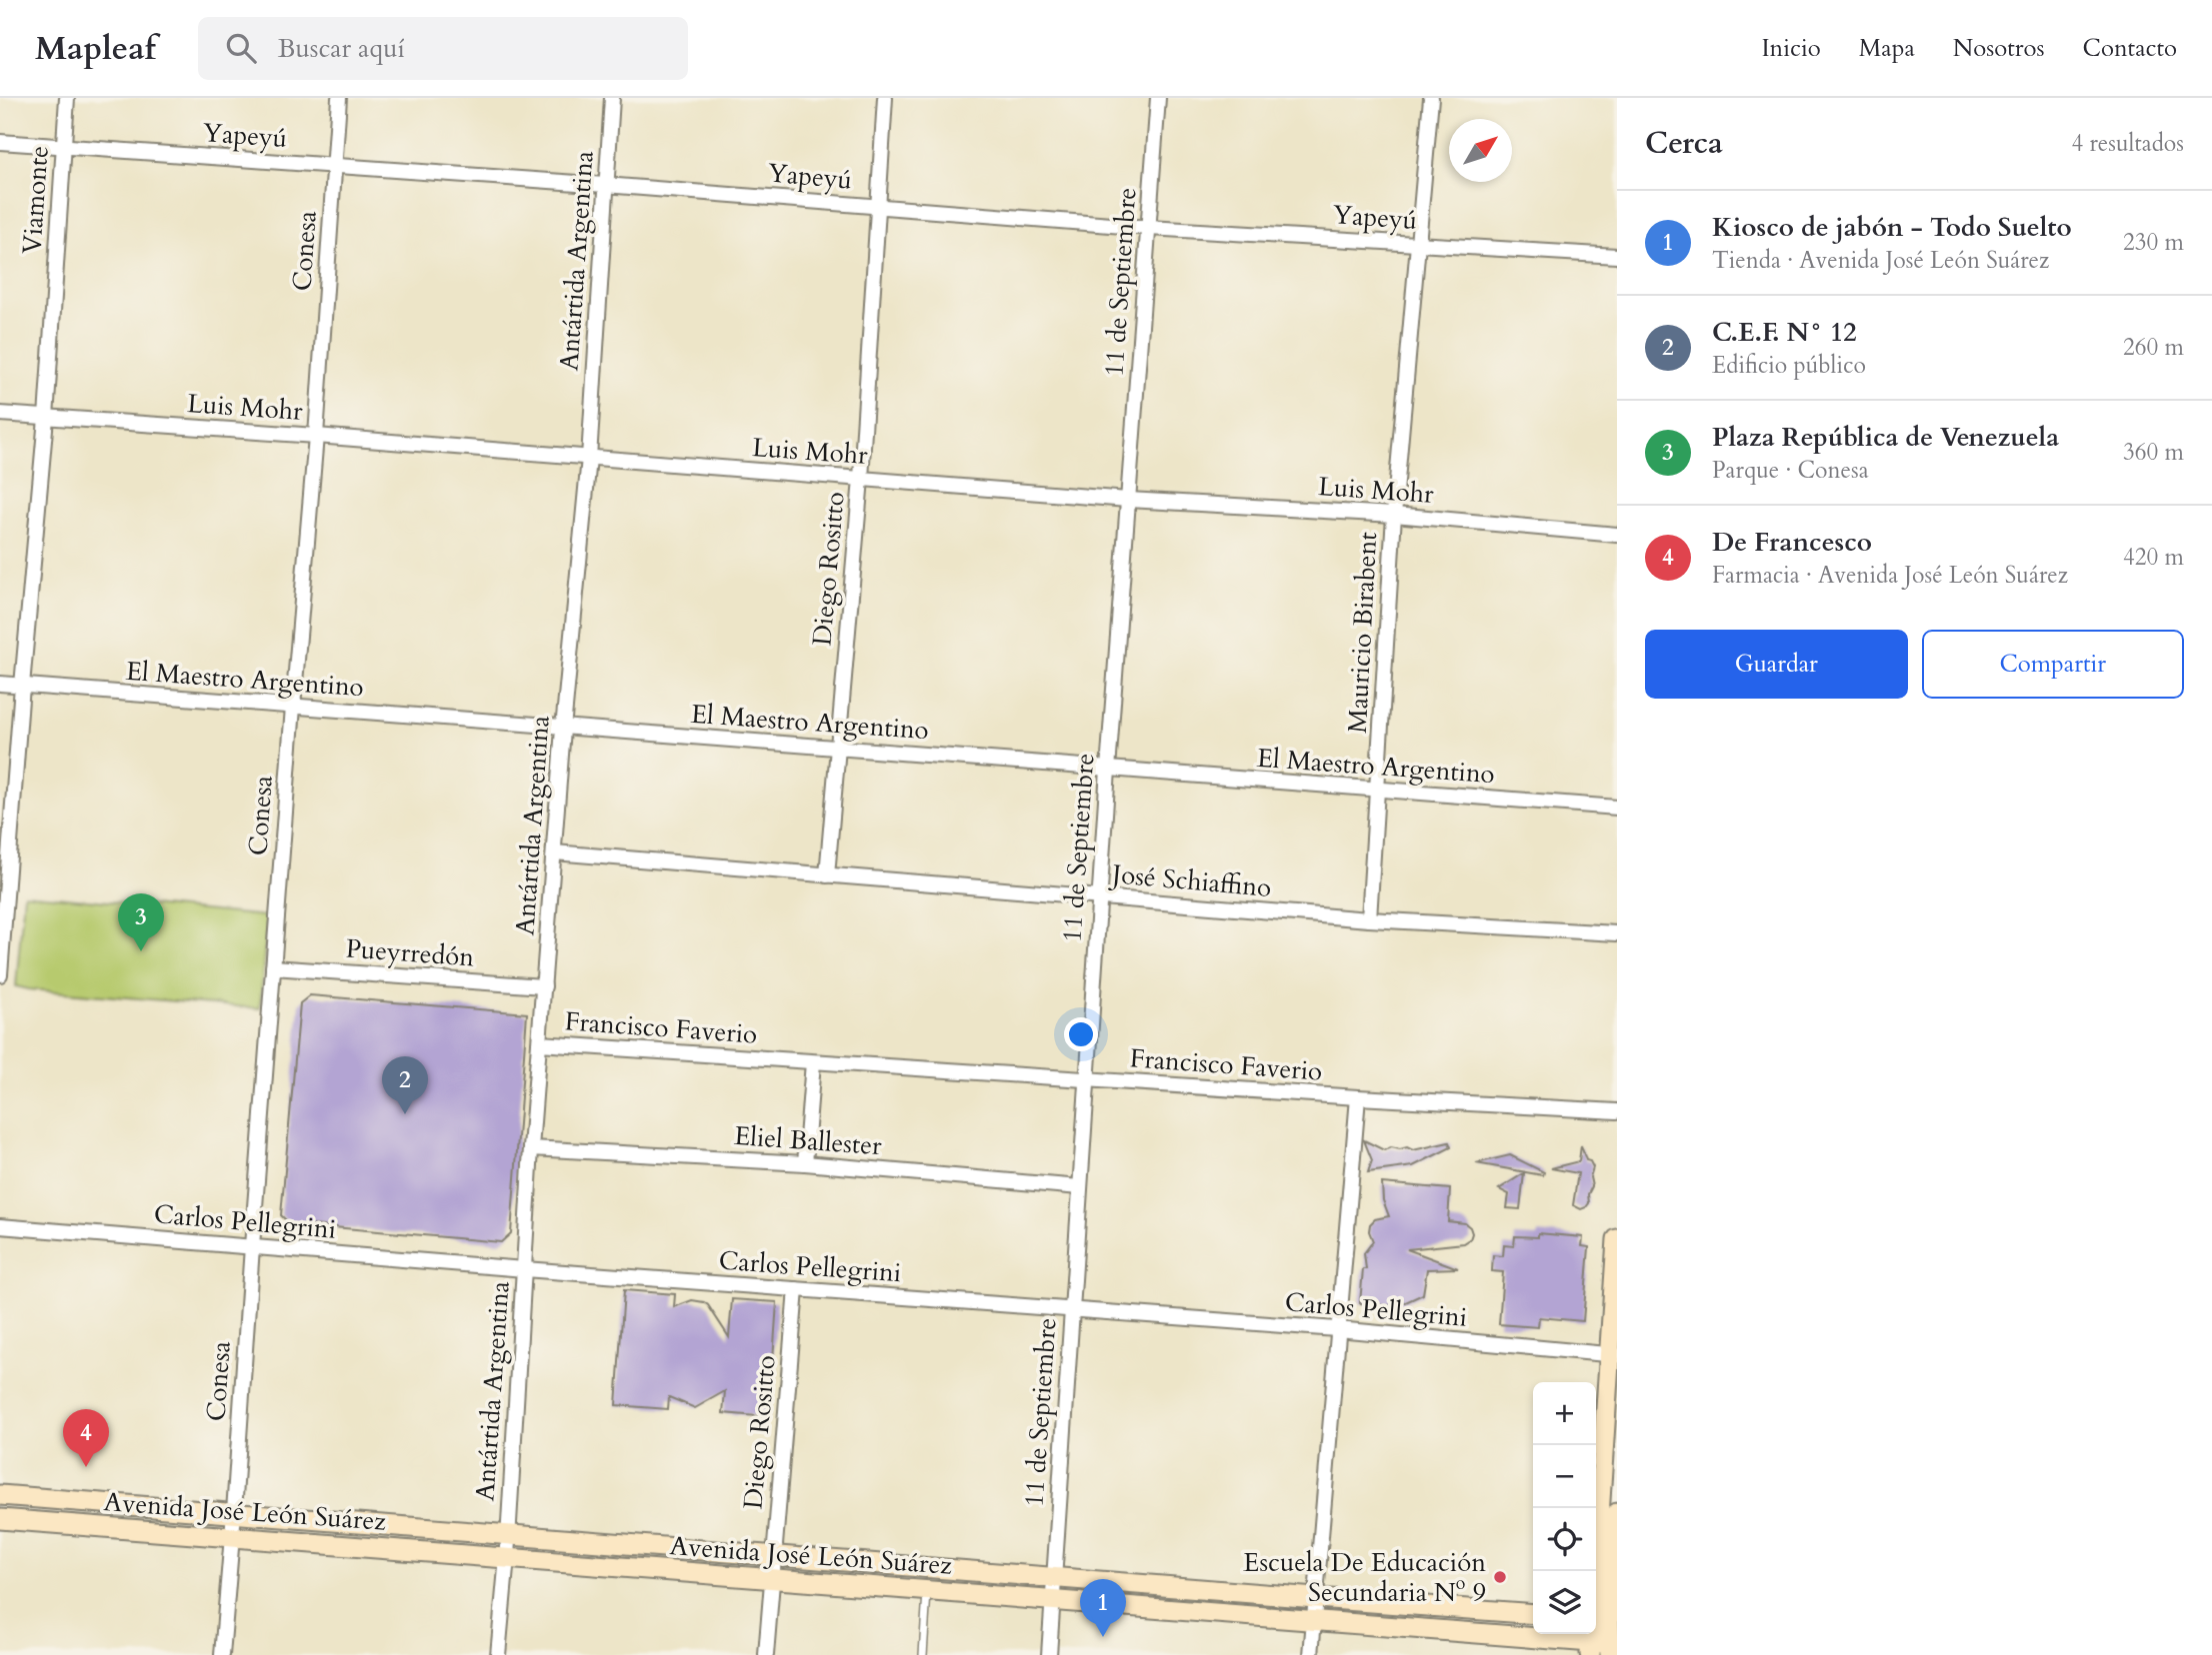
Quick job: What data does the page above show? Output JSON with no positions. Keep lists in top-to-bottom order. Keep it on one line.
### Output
{"streets":{"main road":["Avenida José León Suárez"],"street":["Yapeyú","Viamonte","Conesa","Antártida Argentina","11 de Septiembre","Luis Mohr","Diego Rositto","Mauricio Birabent","El Maestro Argentino","José Schiaffino","Pueyrredón","Francisco Faverio","Eliel Ballester","Carlos Pellegrini"]},"crossings":[["Yapeyú","Viamonte"],["Yapeyú","Conesa"],["Yapeyú","Antártida Argentina"],["Yapeyú","11 de Septiembre"],["Yapeyú","Diego Rositto"],["Yapeyú","Mauricio Birabent"],["Viamonte","Luis Mohr"],["Viamonte","El Maestro Argentino"],["Conesa","Luis Mohr"],["Conesa","El Maestro Argentino"],["Conesa","Pueyrredón"],["Conesa","Carlos Pellegrini"],["Conesa","Avenida José León Suárez"],["Antártida Argentina","Luis Mohr"],["Antártida Argentina","El Maestro Argentino"],["Antártida Argentina","José Schiaffino"],["Antártida Argentina","Pueyrredón"],["Antártida Argentina","Francisco Faverio"],["Antártida Argentina","Eliel Ballester"],["Antártida Argentina","Carlos Pellegrini"],["Antártida Argentina","Avenida José León Suárez"],["11 de Septiembre","Luis Mohr"],["11 de Septiembre","El Maestro Argentino"],["11 de Septiembre","José Schiaffino"],["11 de Septiembre","Francisco Faverio"],["11 de Septiembre","Eliel Ballester"],["11 de Septiembre","Carlos Pellegrini"],["11 de Septiembre","Avenida José León Suárez"],["Luis Mohr","Diego Rositto"],["Luis Mohr","Mauricio Birabent"],["Diego Rositto","El Maestro Argentino"],["Diego Rositto","José Schiaffino"],["Diego Rositto","Carlos Pellegrini"],["Diego Rositto","Avenida José León Suárez"],["Mauricio Birabent","El Maestro Argentino"],["Mauricio Birabent","José Schiaffino"]],"places":["Escuela De Educación Secundaria Nº 9"],"north":"top right","page":{"header":"Mapleaf","search":"Buscar aquí","nav":["Inicio","Mapa","Nosotros","Contacto"],"heading":["Cerca","4 resultados"],"list":[{"mark":"1","name":"Kiosco de jabón - Todo Suelto","note":"Tienda · Avenida José León Suárez","value":"230 m"},{"mark":"2","name":"C.E.F. N° 12","note":"Edificio público","value":"260 m"},{"mark":"3","name":"Plaza República de Venezuela","note":"Parque · Conesa","value":"360 m"},{"mark":"4","name":"De Francesco","note":"Farmacia · Avenida José León Suárez","value":"420 m"}],"buttons":["Guardar","Compartir"],"pins":["3","2","4","1"],"map_buttons":["+","−"]}}
